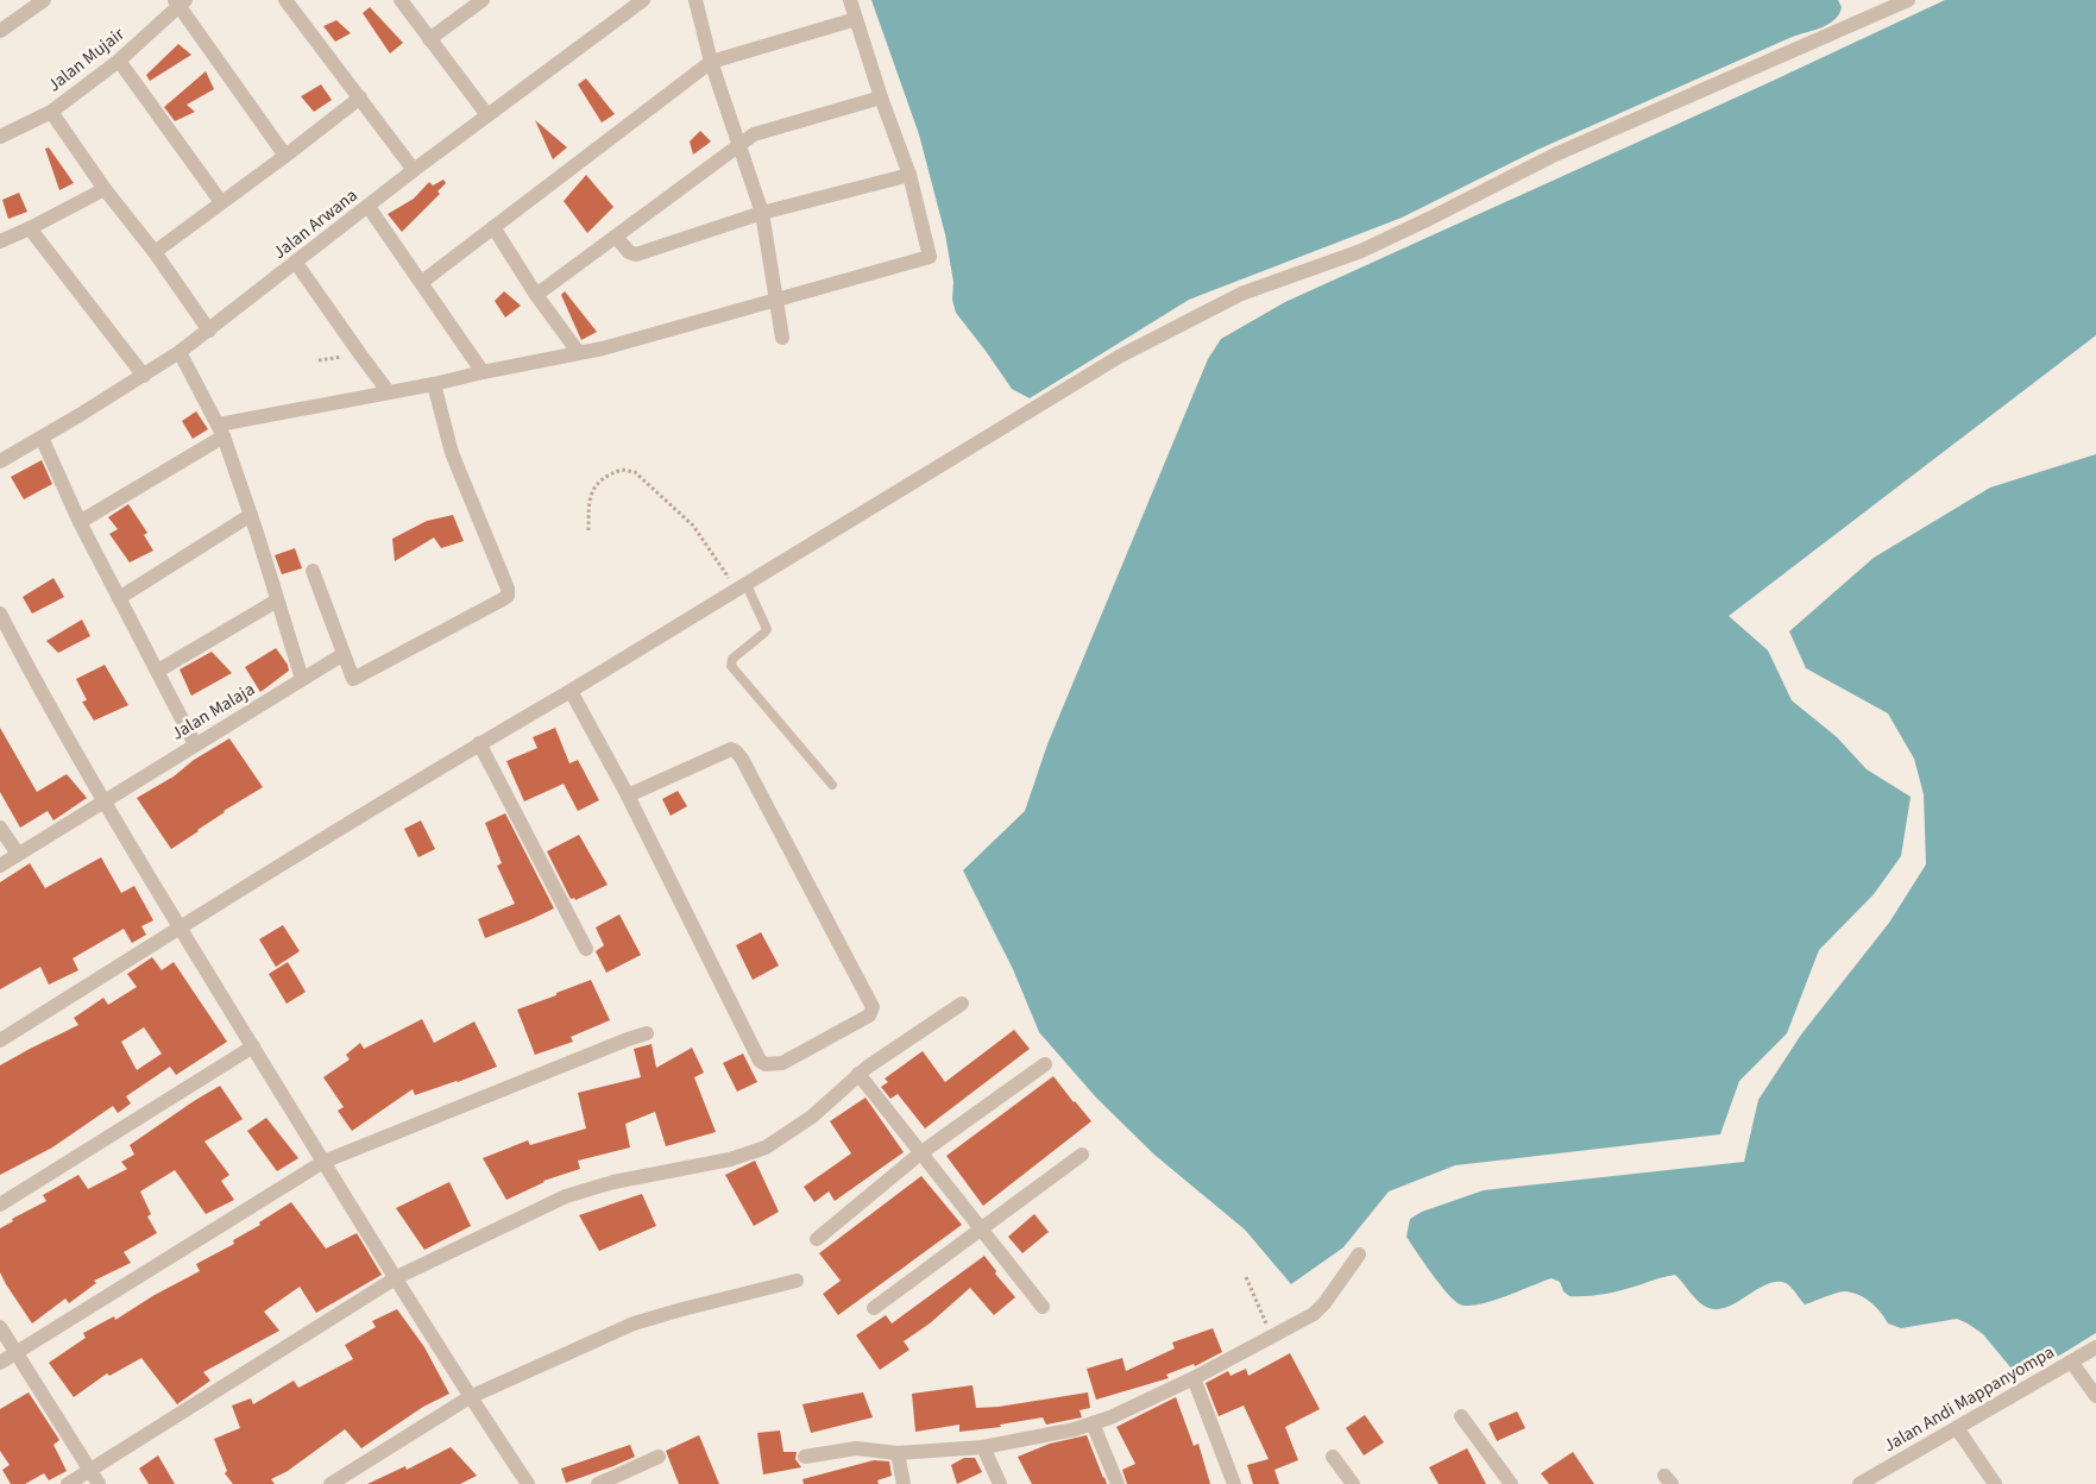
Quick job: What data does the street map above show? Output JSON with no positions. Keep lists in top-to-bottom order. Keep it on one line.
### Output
{"streets":{"street":["Jalan Mujair","Jalan Arwana","Jalan Malaja","Jalan Andi Mappanyompa"]}}
